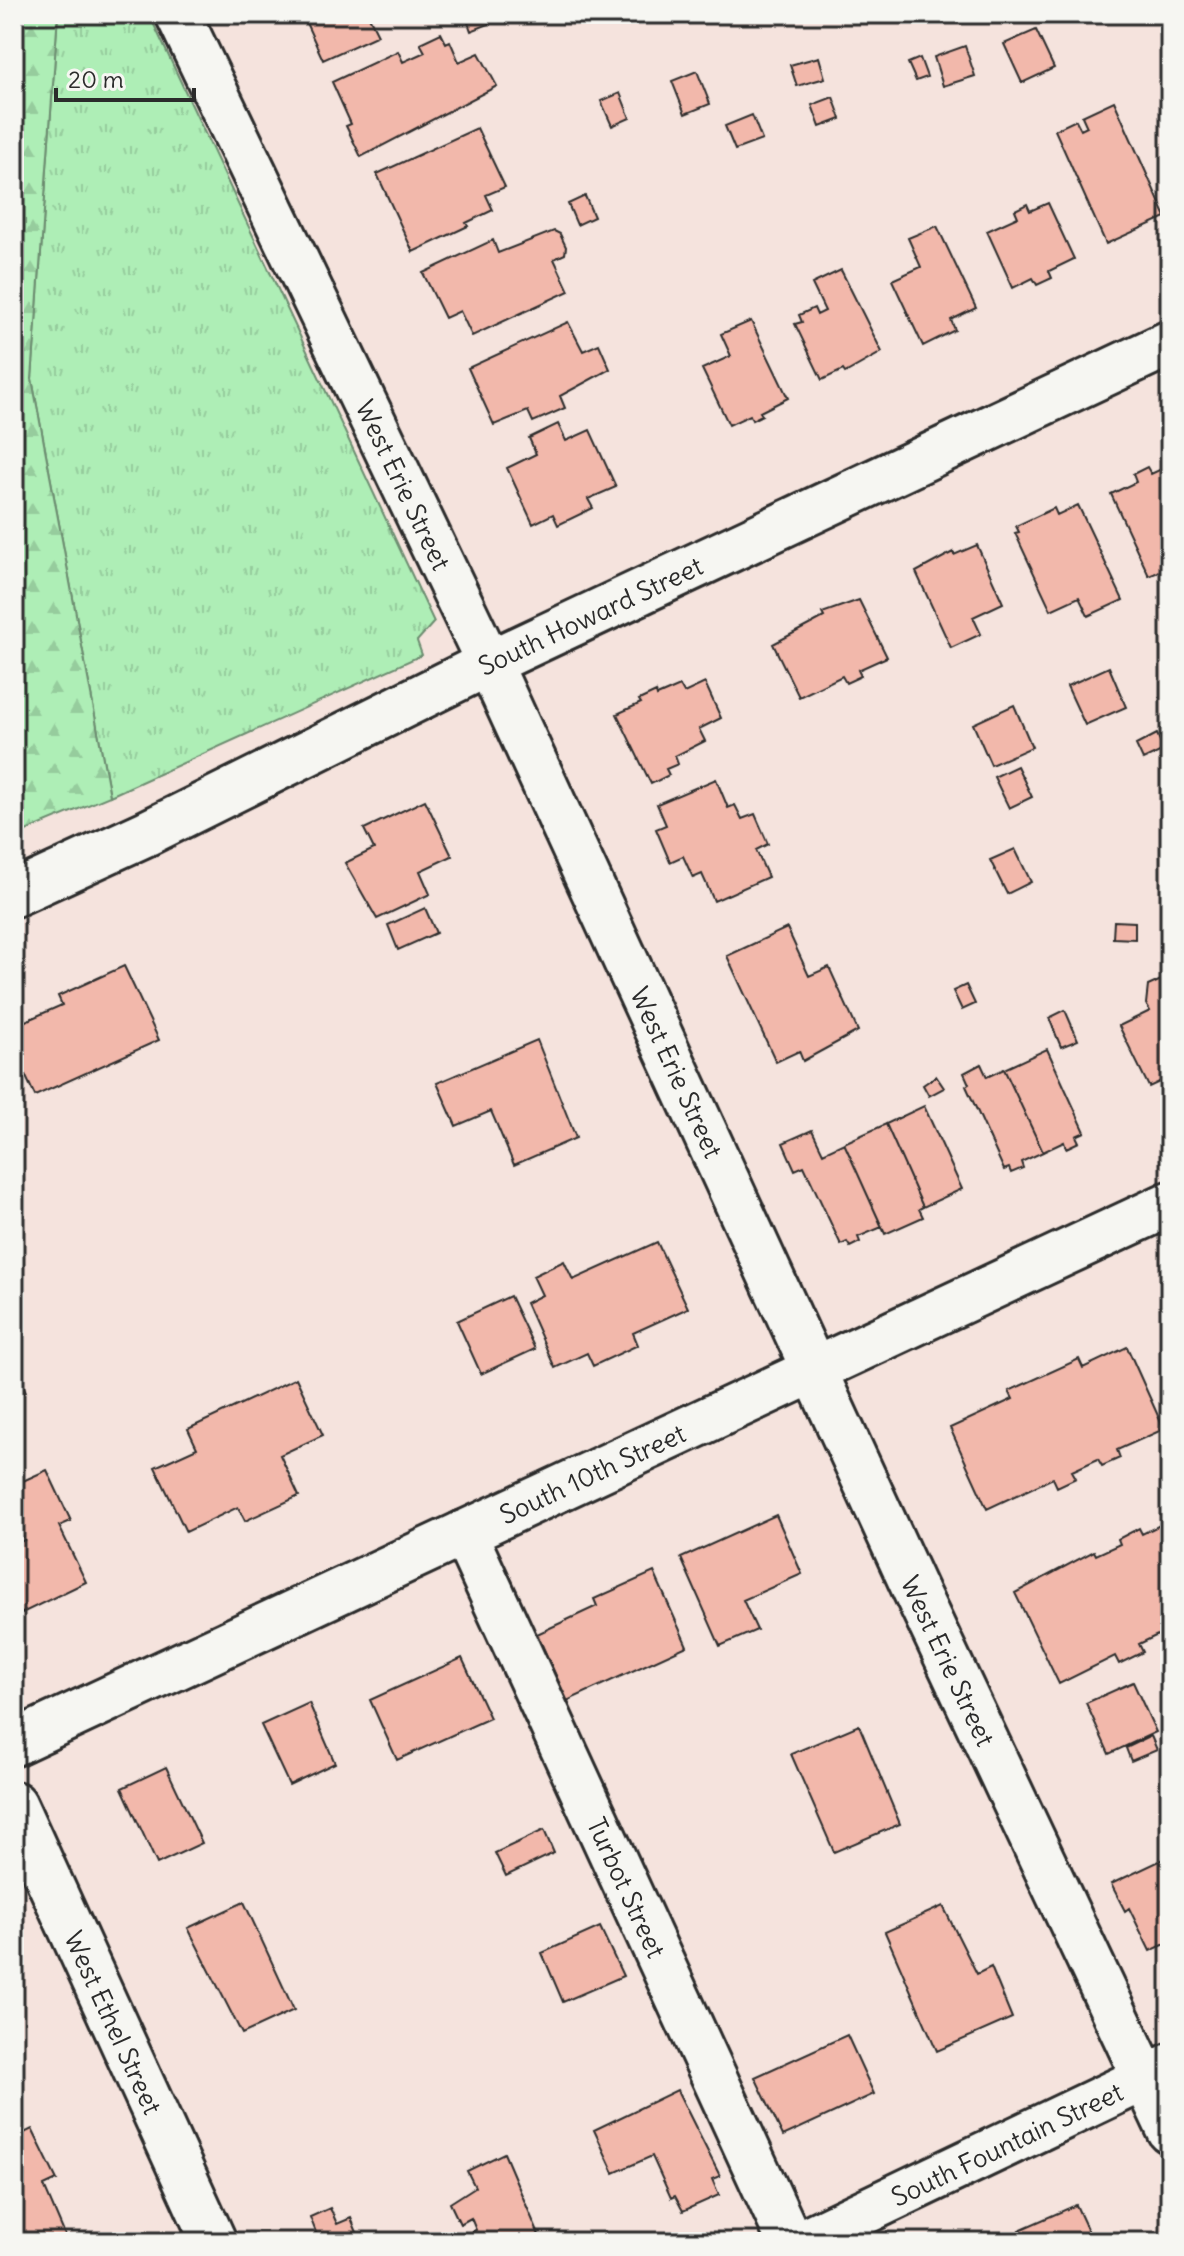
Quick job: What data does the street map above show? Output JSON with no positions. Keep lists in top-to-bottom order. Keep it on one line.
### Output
{"streets":{"street":["West Erie Street","South Howard Street","South 10th Street","Turbot Street","West Ethel Street","South Fountain Street"]},"crossings":[["West Erie Street","South Howard Street"],["West Erie Street","South 10th Street"],["West Erie Street","South Fountain Street"],["South 10th Street","Turbot Street"]],"scale_bar":"20 m"}
